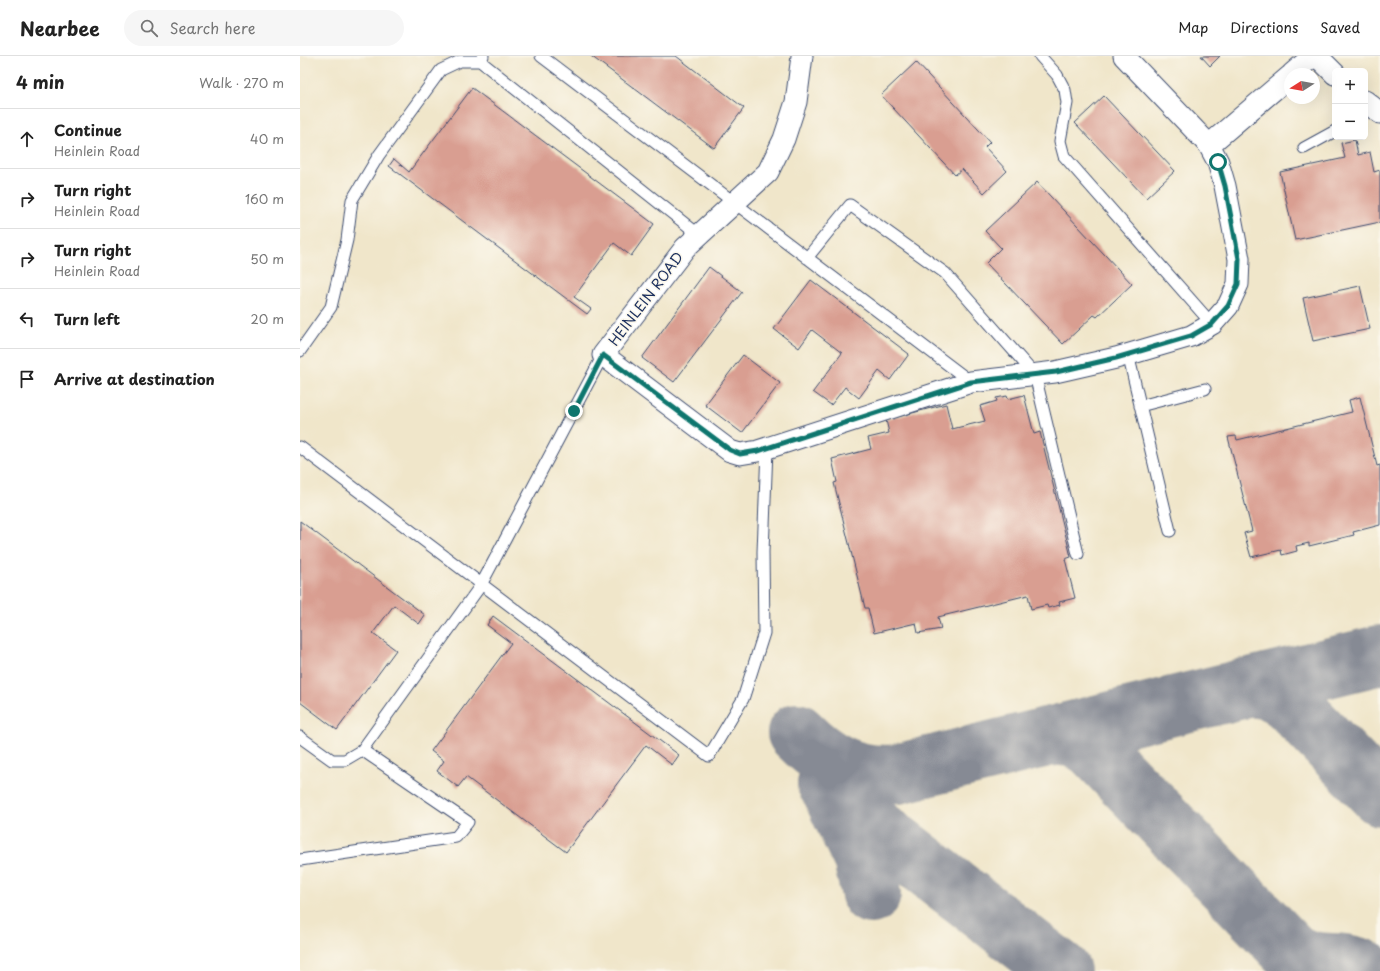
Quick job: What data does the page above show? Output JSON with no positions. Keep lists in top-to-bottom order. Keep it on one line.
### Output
{"streets":{"street":["HEINLEIN ROAD"]},"north":"left","page":{"header":"Nearbee","search":"Search here","nav":["Map","Directions","Saved"],"heading":["4 min","Walk · 270 m"],"map_buttons":["+","−"],"list":[["Continue","Heinlein Road","40 m"],["Turn right","Heinlein Road","160 m"],["Turn right","Heinlein Road","50 m"],["Turn left","20 m"],"Arrive at destination"]}}
